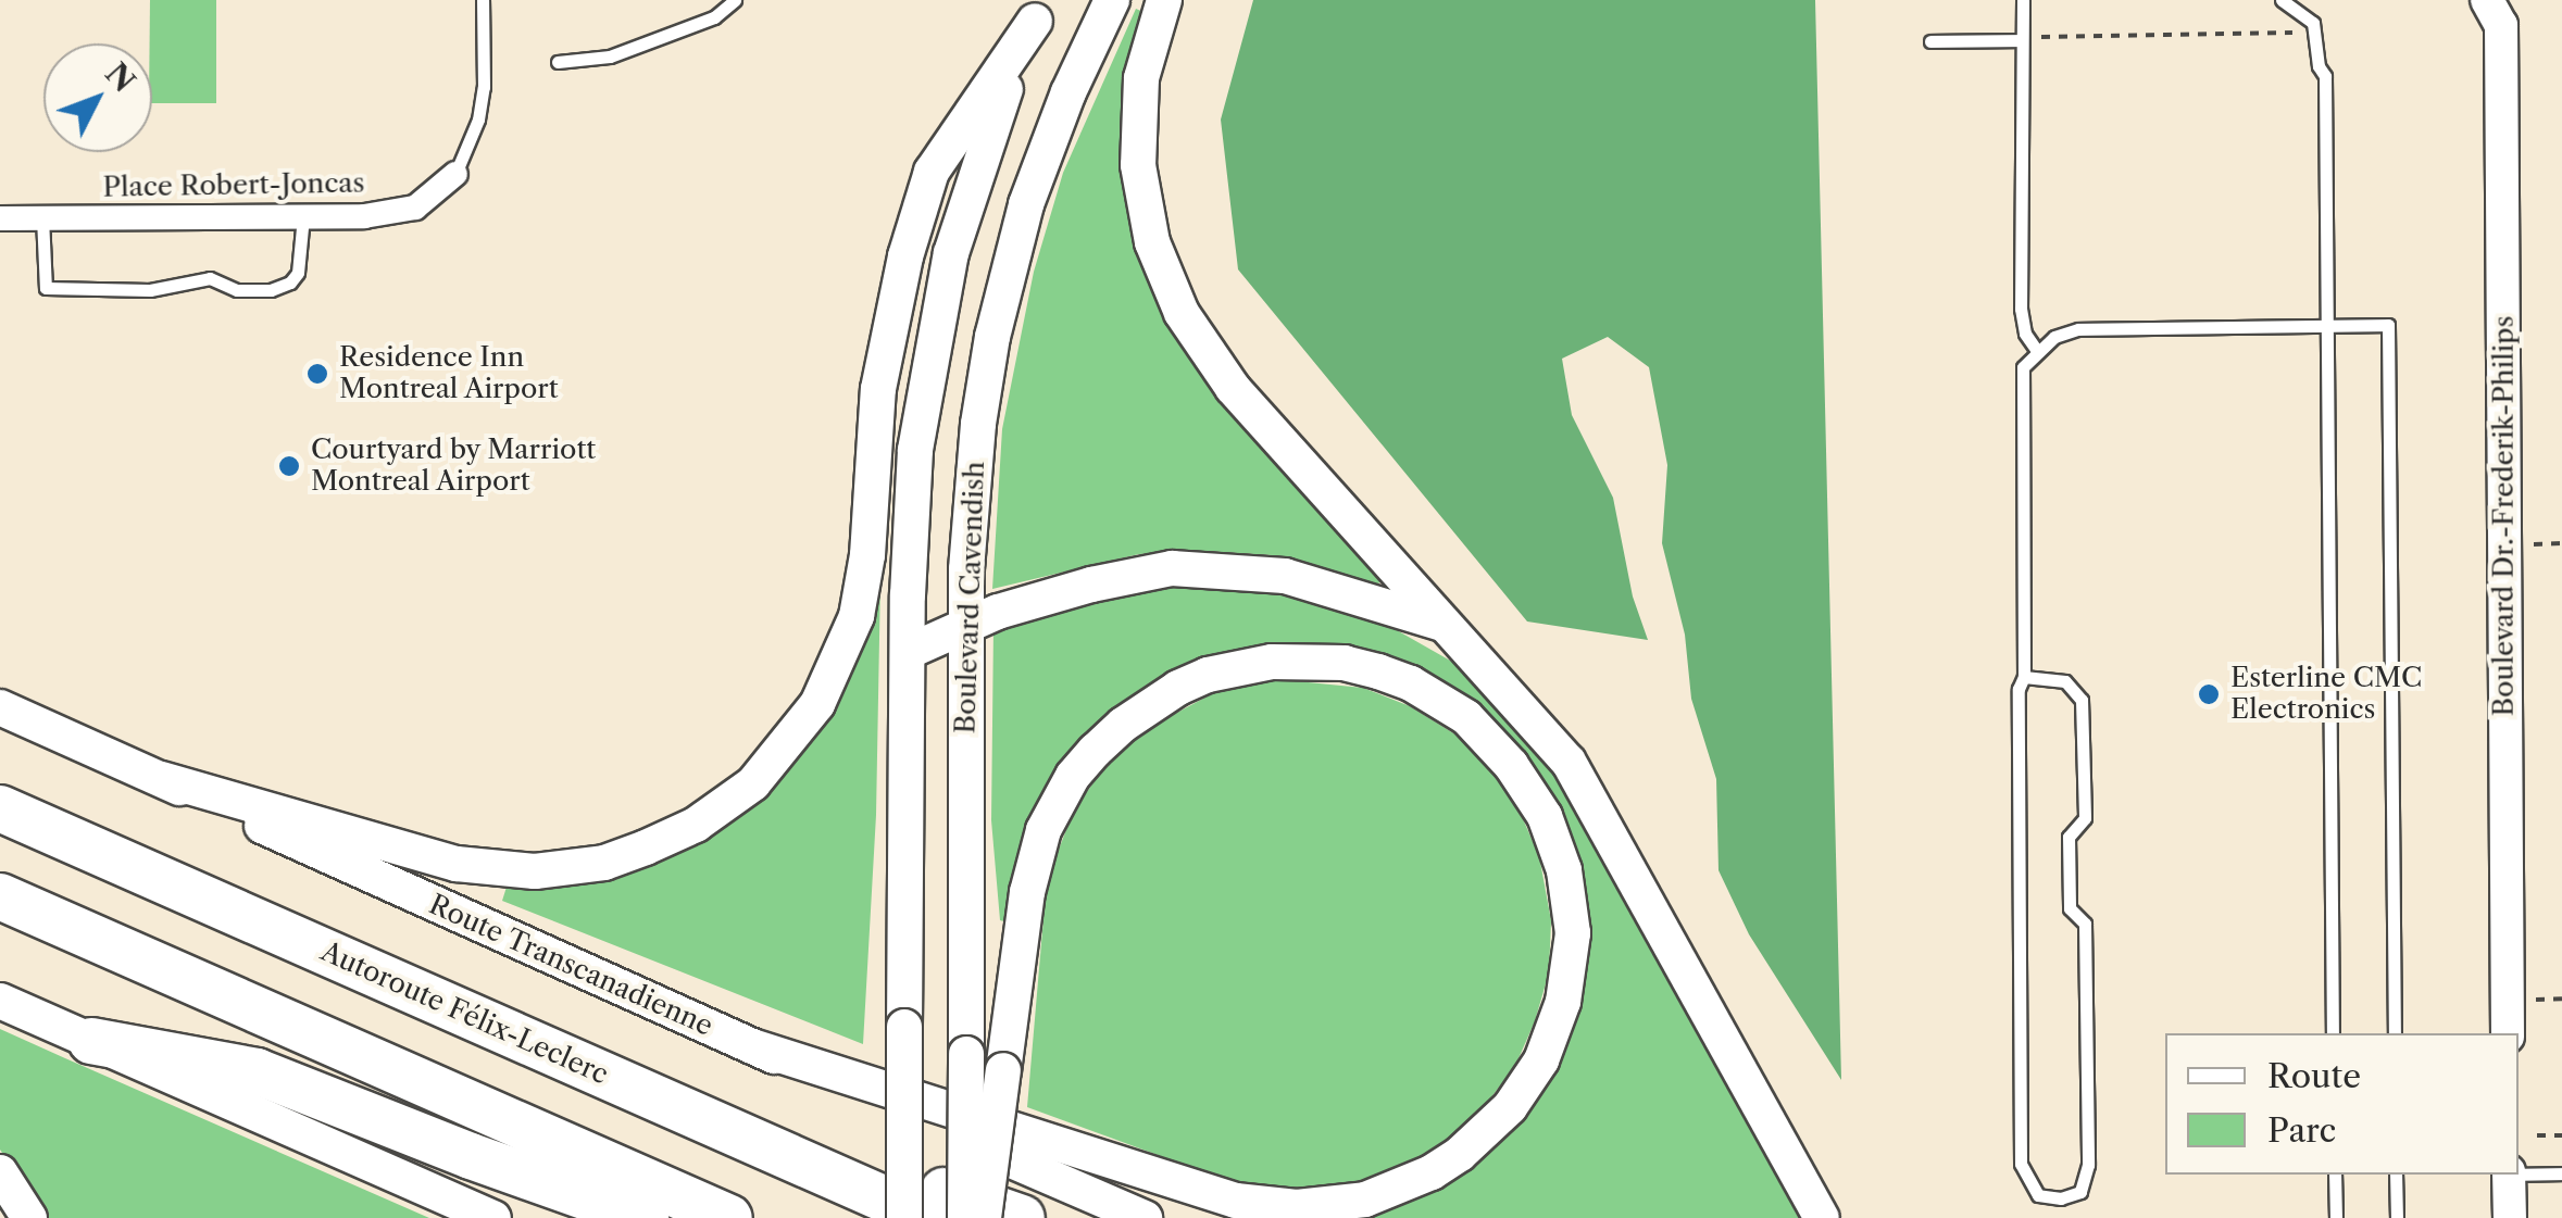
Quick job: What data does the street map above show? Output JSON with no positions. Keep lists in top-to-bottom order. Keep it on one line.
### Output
{"streets":{"highway":["Autoroute Félix-Leclerc"],"main road":["Boulevard Cavendish","Route Transcanadienne"],"street":["Place Robert-Joncas","Boulevard Dr.-Frederik-Philips"]},"places":["Residence Inn Montreal Airport","Courtyard by Marriott Montreal Airport","Esterline CMC Electronics"],"legend":["Route","Parc"],"north":"top right"}
